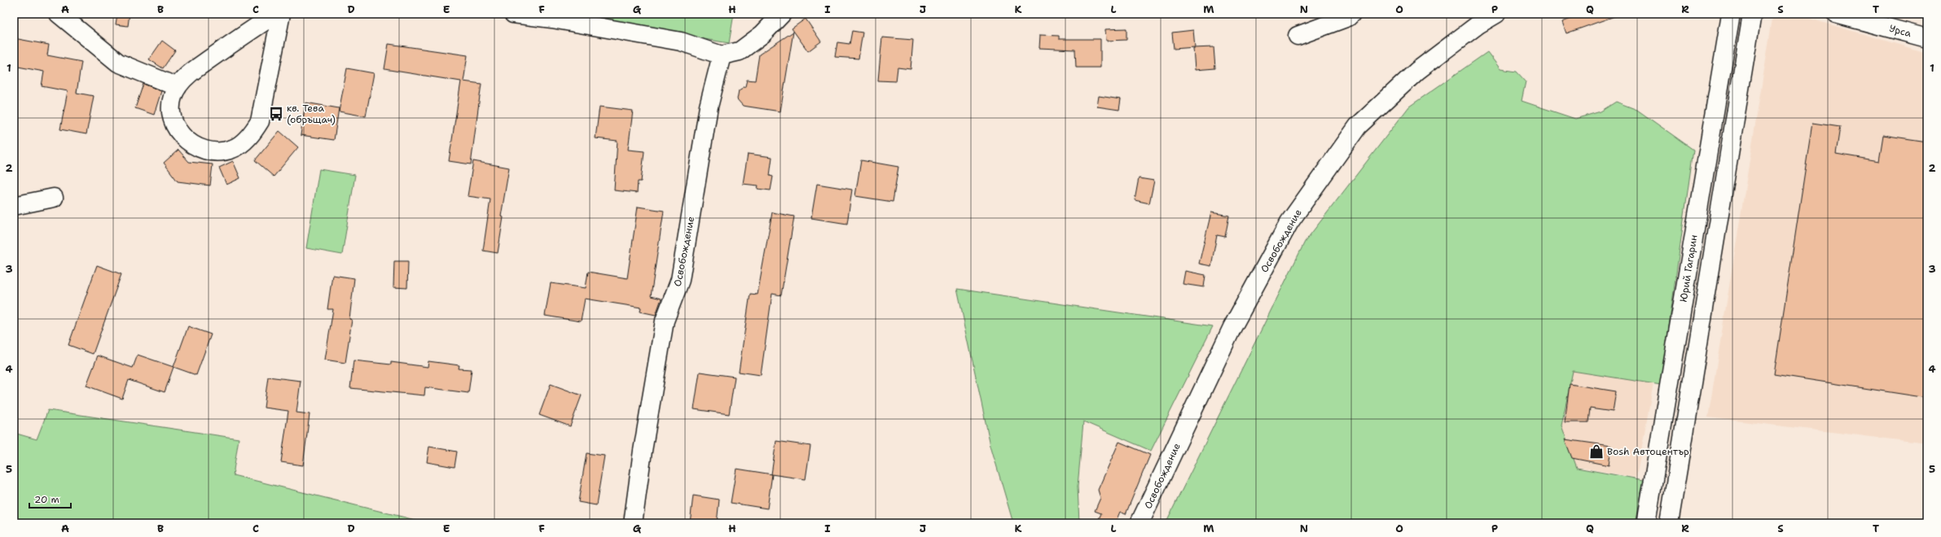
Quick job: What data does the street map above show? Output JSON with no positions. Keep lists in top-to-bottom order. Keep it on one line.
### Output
{"streets":{"street":["Урса","Освобождение","Юрий Гагарин"]},"places":{"bus stop":["кв. Тева (обръщач)"],"shop":["Bosh Автоцентър"]},"scale_bar":"20 m","grid":{"columns":["A","B","C","D","E","F","G","H","I","J","K","L","M","N","O","P","Q","R","S","T"],"rows":["1","2","3","4","5"]}}
